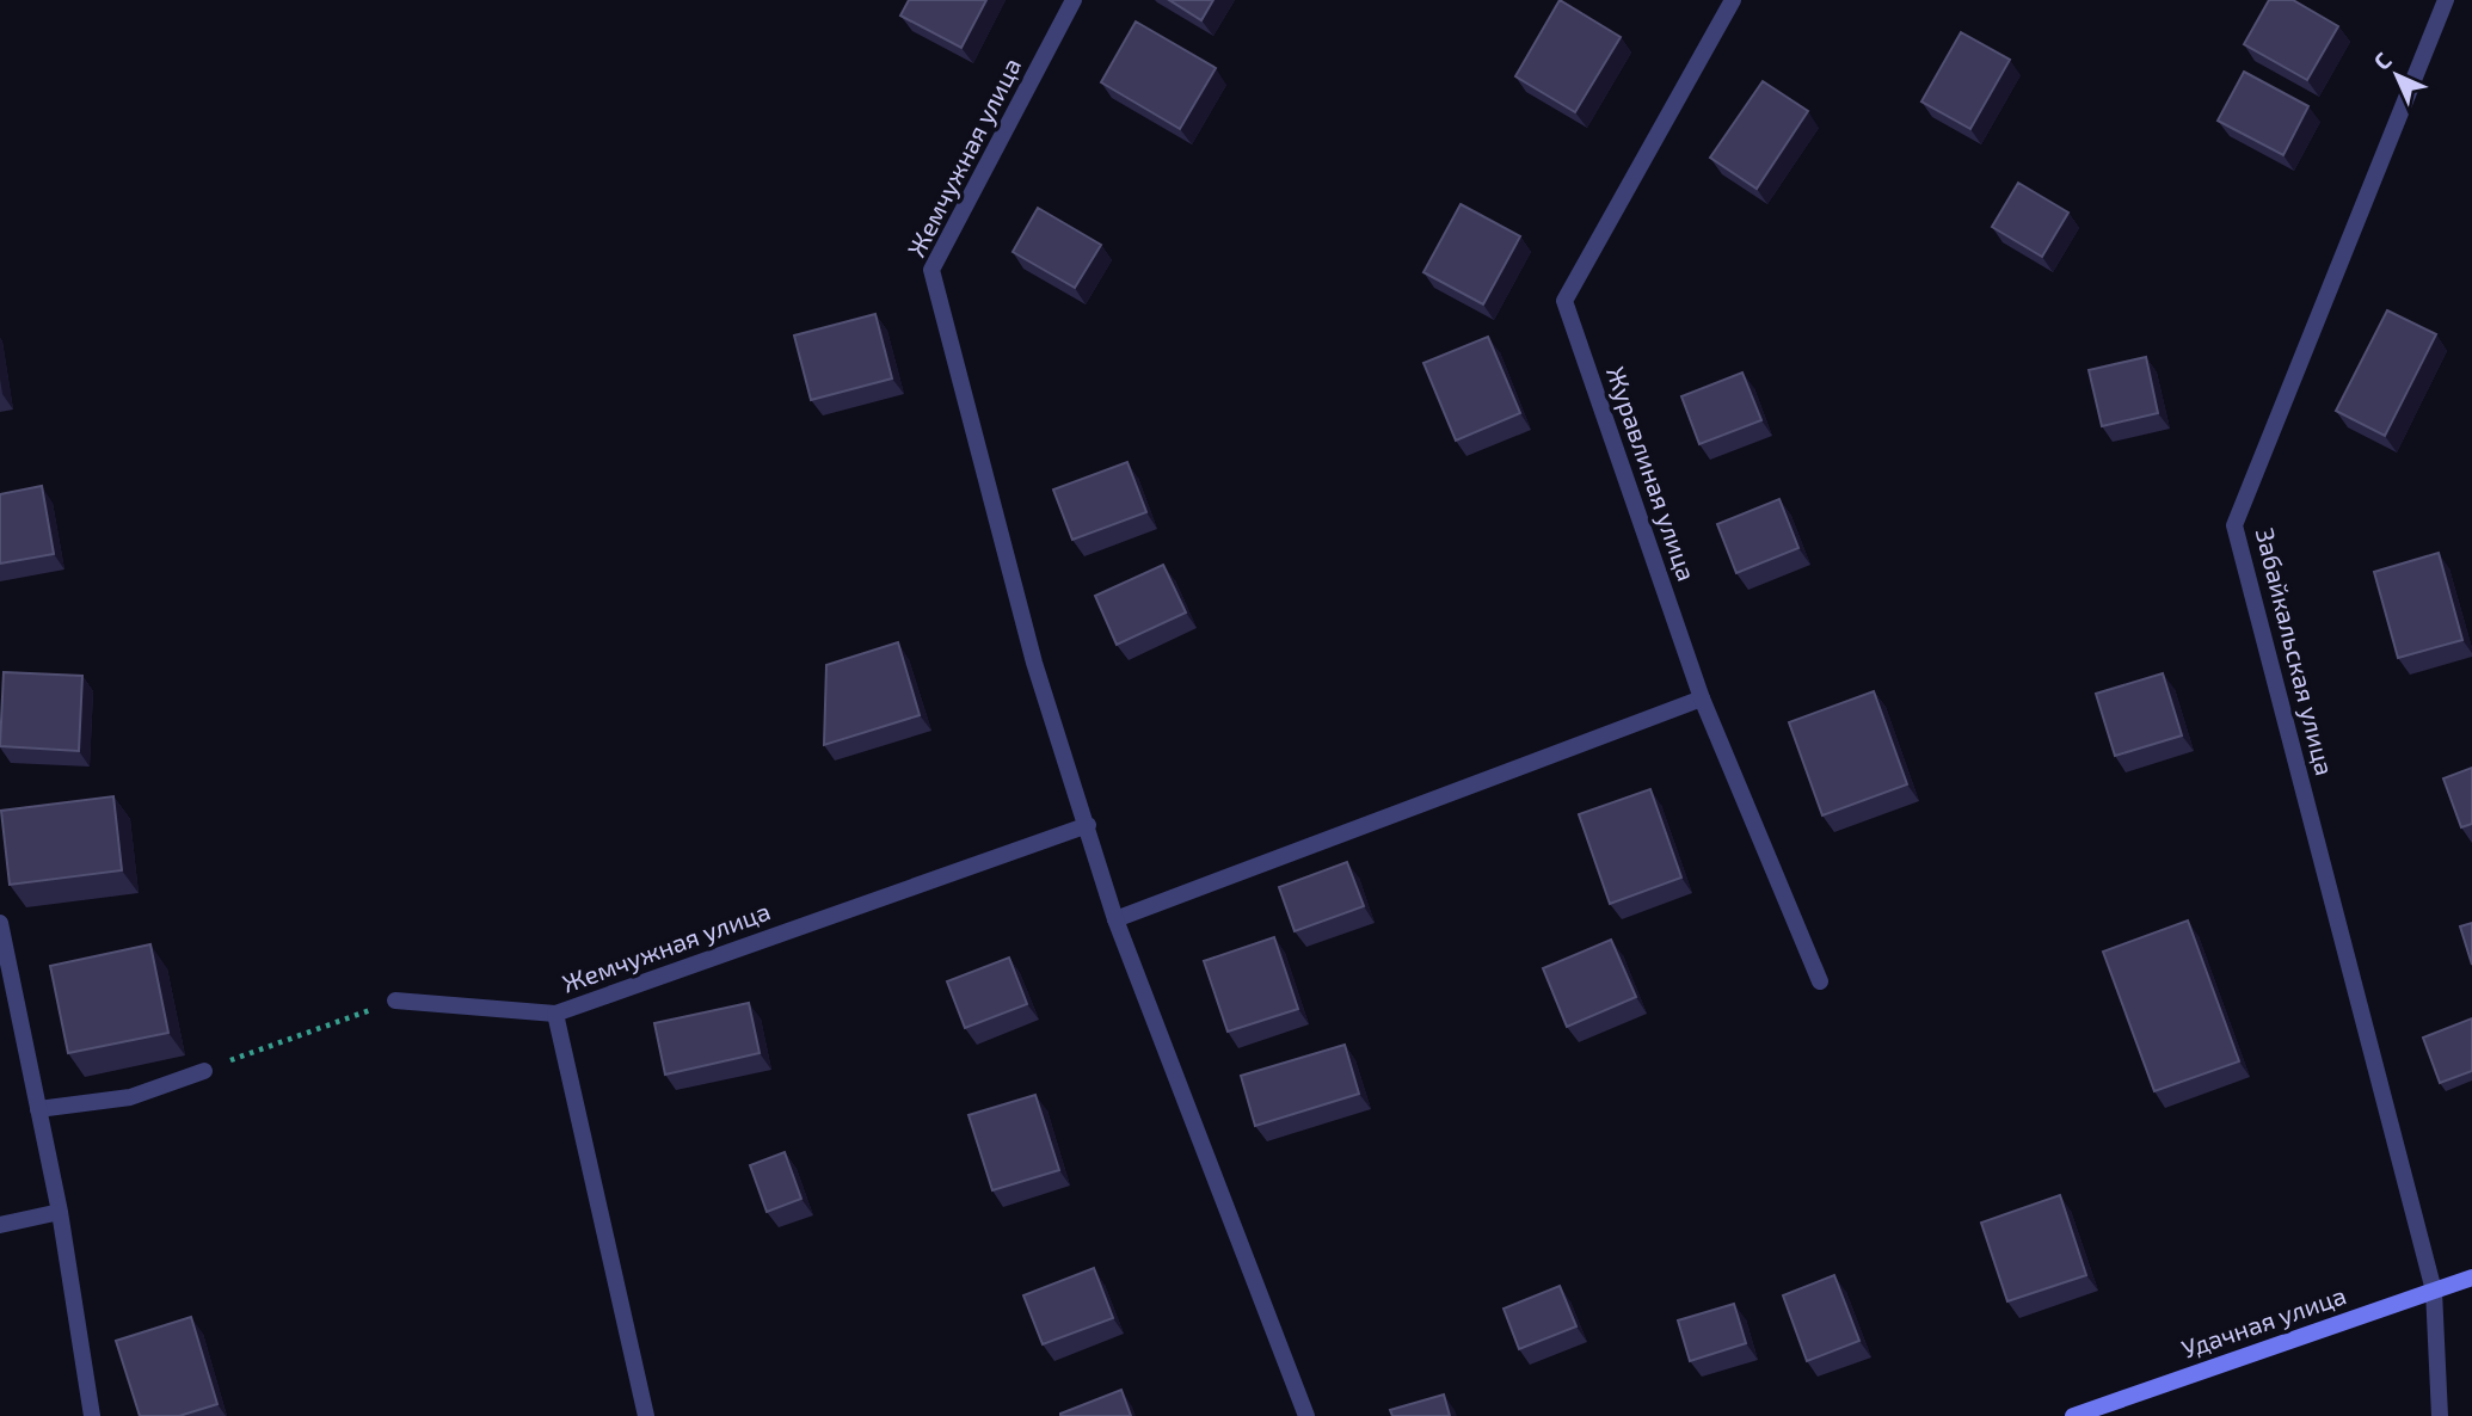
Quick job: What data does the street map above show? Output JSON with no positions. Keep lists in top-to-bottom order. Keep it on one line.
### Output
{"streets":{"street":["Жемчужная улица","Журавлиная улица","Забайкальская улица","Удачная улица"]},"crossings":[["Забайкальская улица","Удачная улица"]],"north":"top left"}
